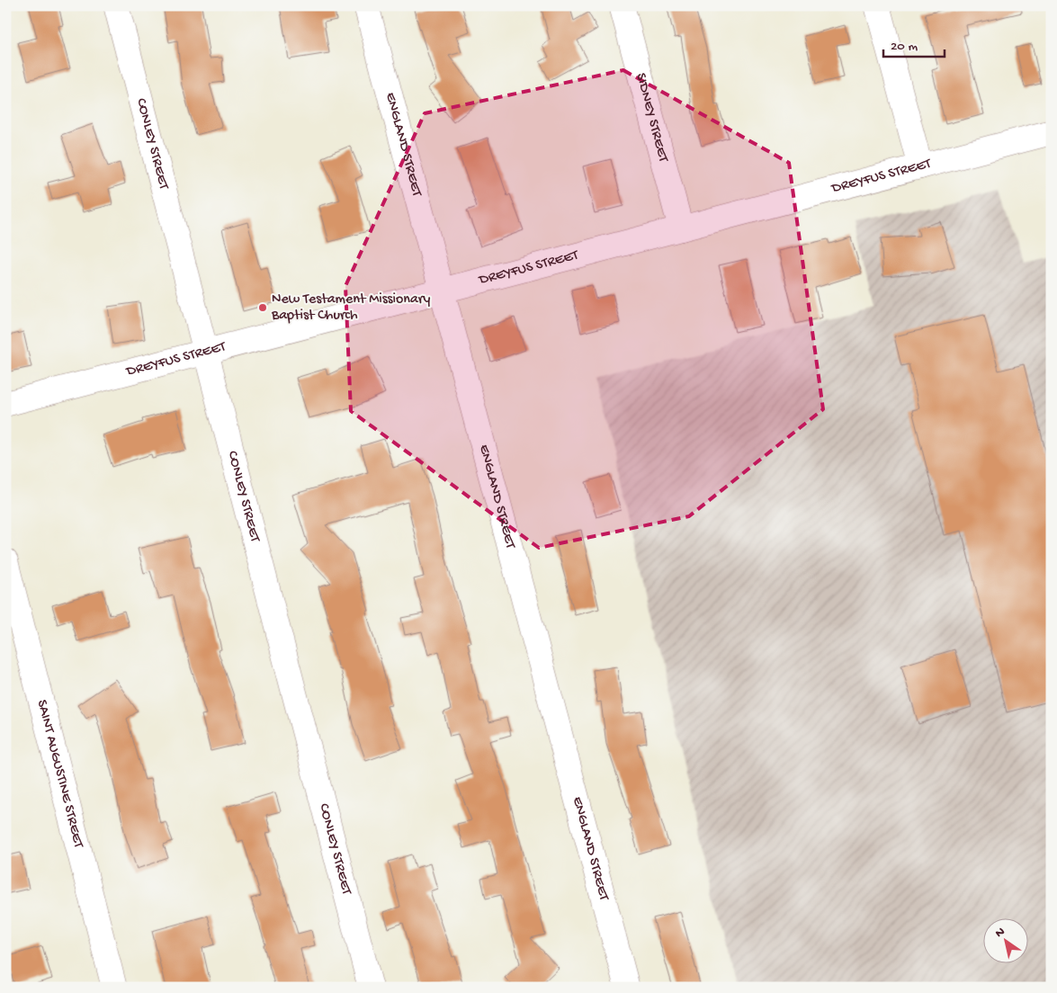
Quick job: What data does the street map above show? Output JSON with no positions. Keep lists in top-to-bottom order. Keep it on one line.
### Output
{"streets":{"street":["SIDNEY STREET","CONLEY STREET","ENGLAND STREET","DREYFUS STREET","SAINT AUGUSTINE STREET"]},"crossings":[["SIDNEY STREET","DREYFUS STREET"],["CONLEY STREET","DREYFUS STREET"],["ENGLAND STREET","DREYFUS STREET"]],"places":["New Testament Missionary Baptist Church"],"scale_bar":"20 m","north":"top left"}
